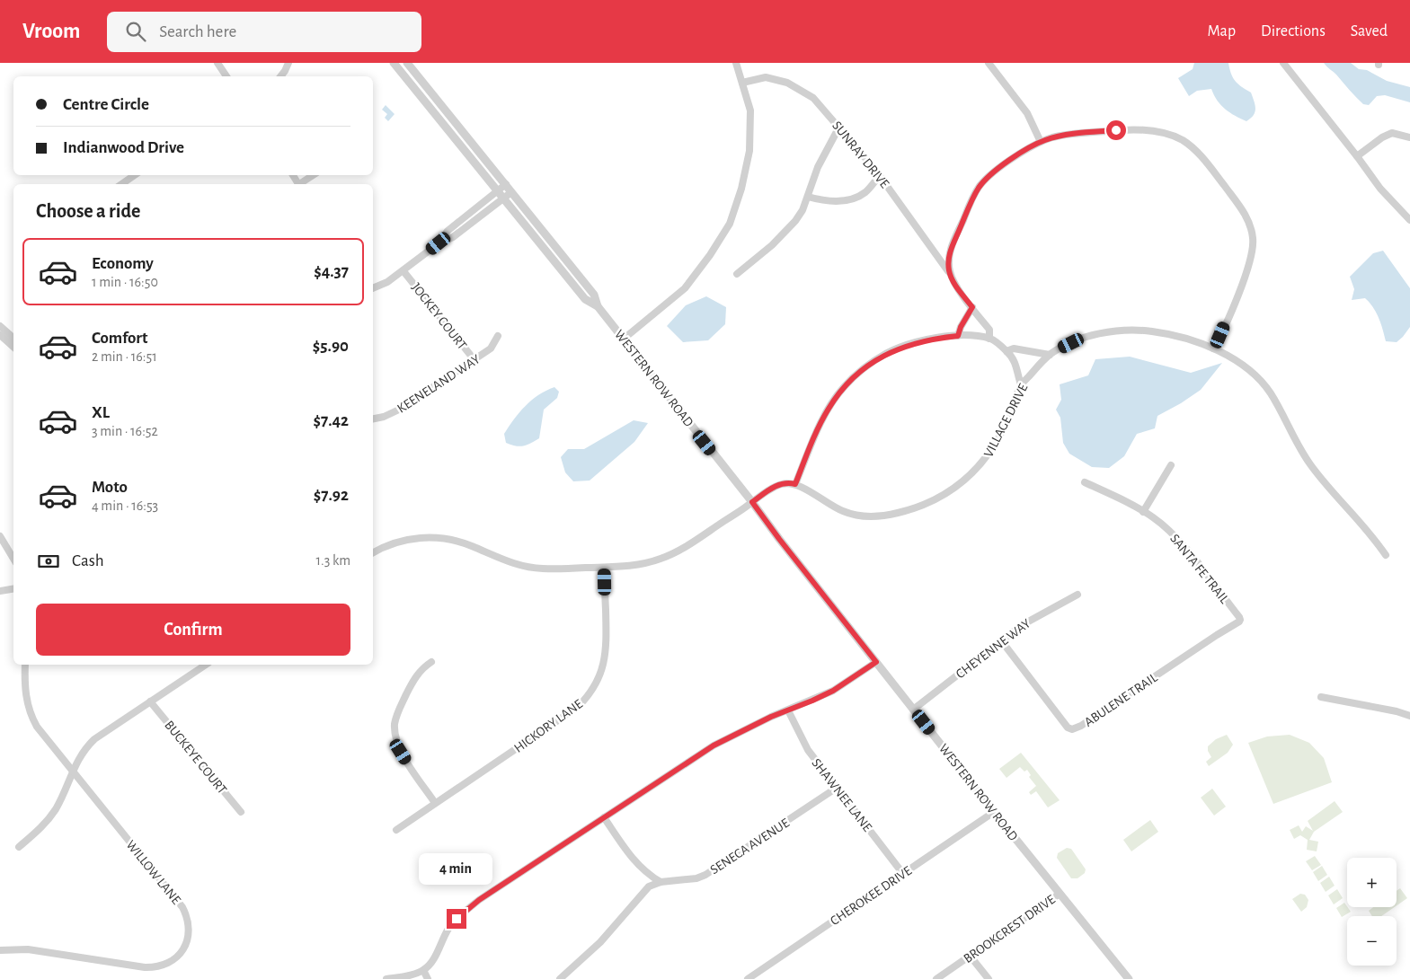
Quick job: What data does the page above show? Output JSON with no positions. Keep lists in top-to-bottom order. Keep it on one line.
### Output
{"streets":{"street":["SUNRAY DRIVE","JOCKEY COURT","WESTERN ROW ROAD","KEENELAND WAY","VILLAGE DRIVE","SANTA FE TRAIL","CHEYENNE WAY","ABULENE TRAIL","HICKORY LANE","BUCKEYE COURT","SHAWNEE LANE","SENECA AVENUE","WILLOW LANE","CHEROKEE DRIVE","BROOKCREST DRIVE"]},"crossings":[["JOCKEY COURT","KEENELAND WAY"],["WESTERN ROW ROAD","CHEYENNE WAY"],["WESTERN ROW ROAD","CHEROKEE DRIVE"],["WESTERN ROW ROAD","BROOKCREST DRIVE"],["SANTA FE TRAIL","ABULENE TRAIL"],["CHEYENNE WAY","ABULENE TRAIL"],["SHAWNEE LANE","SENECA AVENUE"],["SHAWNEE LANE","CHEROKEE DRIVE"]],"page":{"header":"Vroom","search":"Search here","nav":["Map","Directions","Saved"],"banner":["Centre Circle","Indianwood Drive"],"heading":"Choose a ride","list":[{"name":"Economy","note":"1 min · 16:50","value":"$4.37"},{"name":"Comfort","note":"2 min · 16:51","value":"$5.90"},{"name":"XL","note":"3 min · 16:52","value":"$7.42"},{"name":"Moto","note":"4 min · 16:53","value":"$7.92"}],"pay":["Cash","1.3 km"],"buttons":"Confirm","bubble":"4 min","map_buttons":["+","−"]}}
